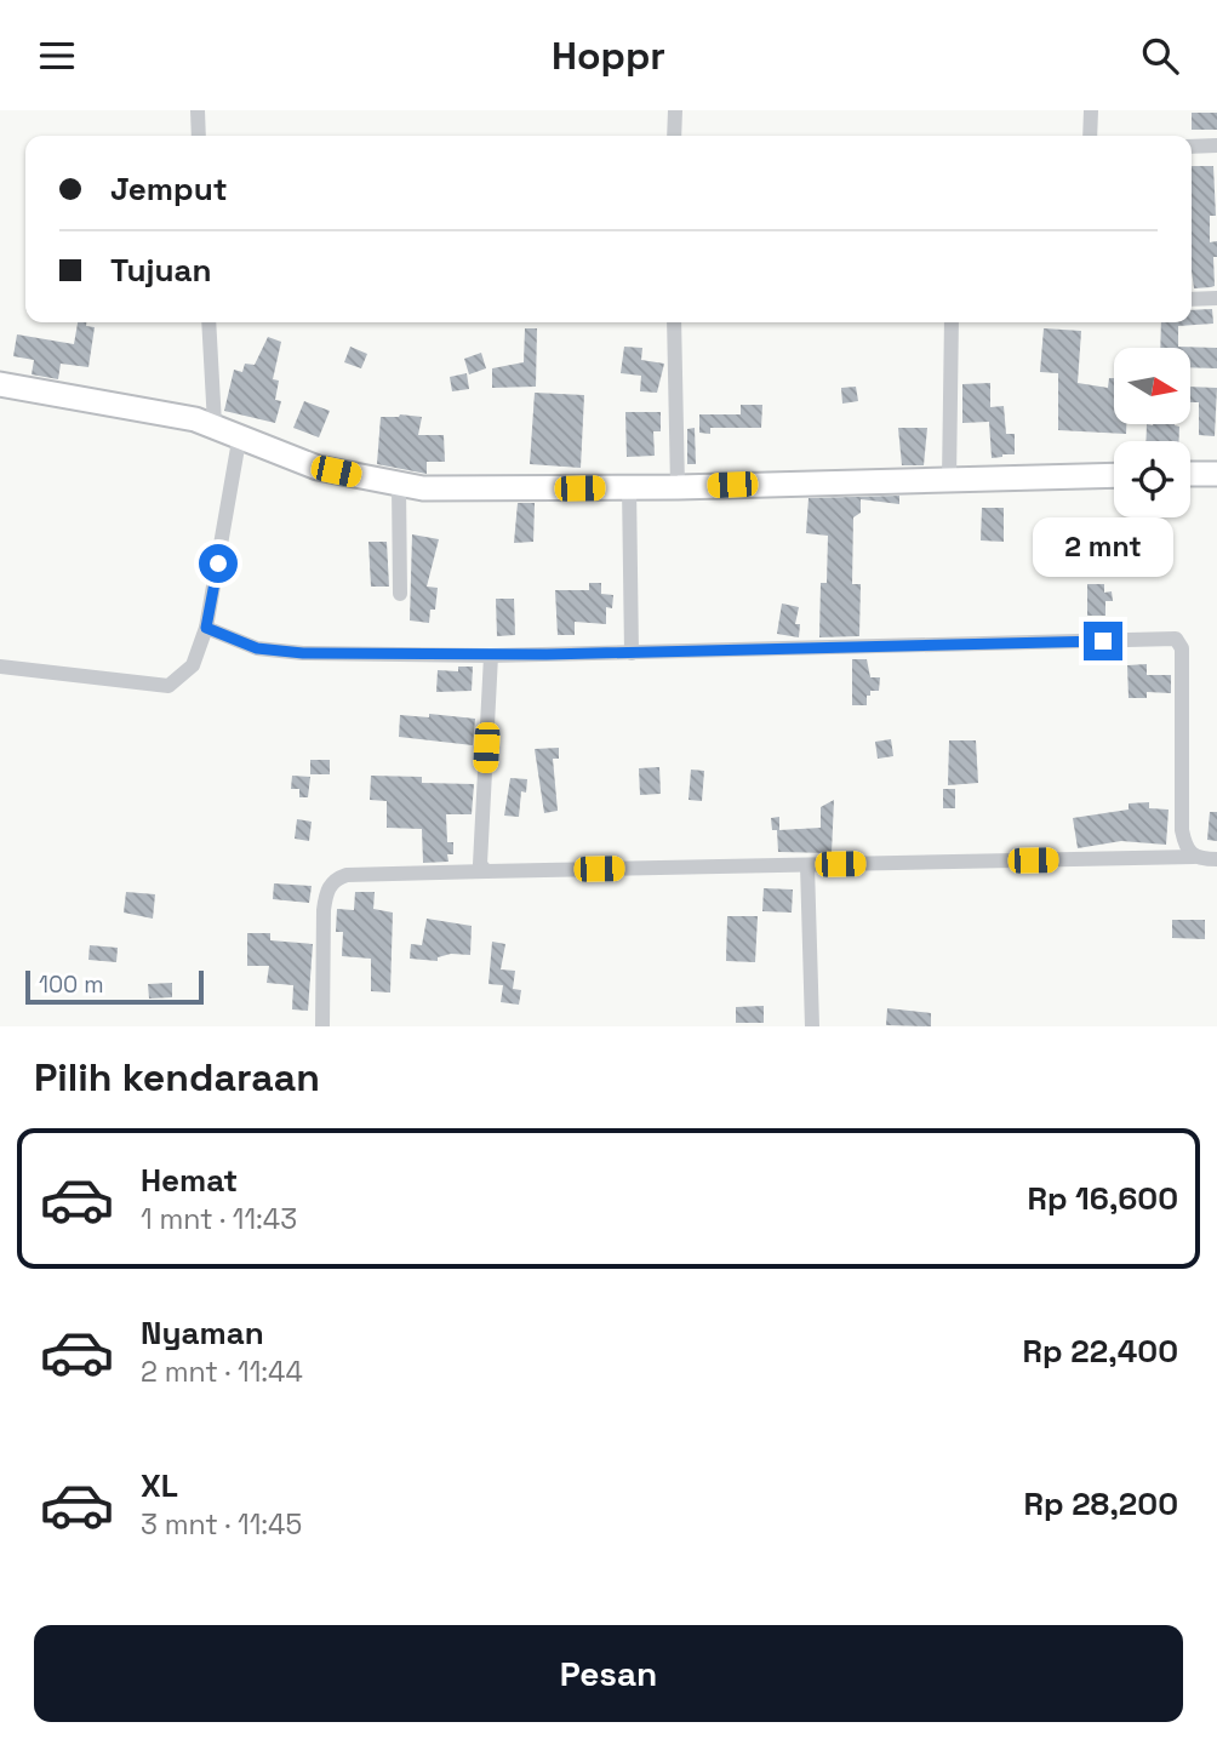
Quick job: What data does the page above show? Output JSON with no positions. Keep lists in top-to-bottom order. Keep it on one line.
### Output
{"scale_bar":"100 m","north":"right","page":{"header":"Hoppr","banner":["Jemput","Tujuan"],"bubble":"2 mnt","scale":"100 m","heading":"Pilih kendaraan","list":[{"name":"Hemat","note":"1 mnt · 11:43","value":"Rp 16,600"},{"name":"Nyaman","note":"2 mnt · 11:44","value":"Rp 22,400"},{"name":"XL","note":"3 mnt · 11:45","value":"Rp 28,200"}],"buttons":"Pesan"}}
